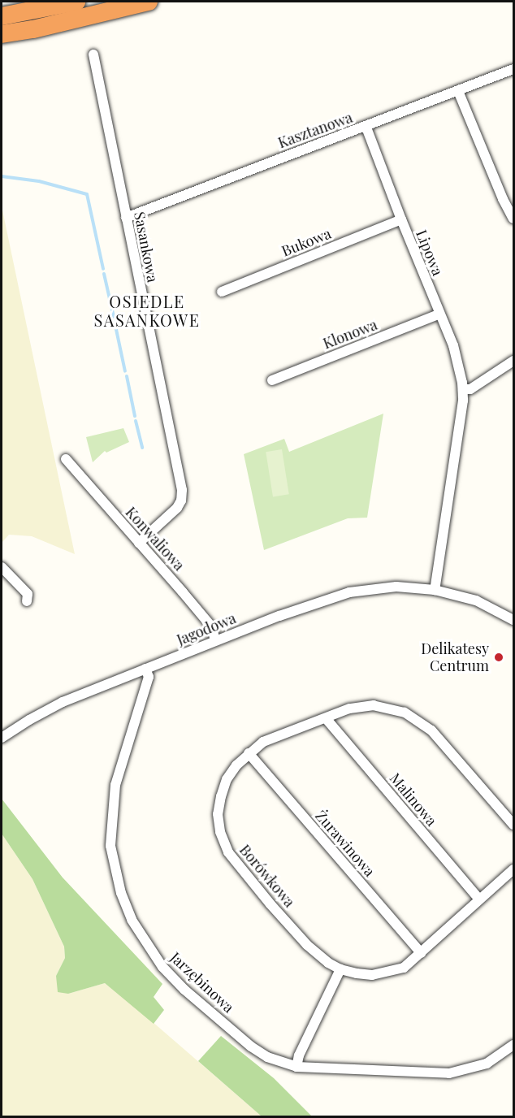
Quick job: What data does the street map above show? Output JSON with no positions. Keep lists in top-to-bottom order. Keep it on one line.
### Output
{"streets":{"street":["Kasztanowa","Bukowa","Sasankowa","Lipowa","Klonowa","Konwaliowa","Jagodowa","Malinowa","Żurawinowa","Borówkowa","Jarzębinowa"]},"crossings":[["Kasztanowa","Sasankowa"],["Kasztanowa","Lipowa"],["Bukowa","Lipowa"],["Sasankowa","Konwaliowa"],["Lipowa","Klonowa"],["Lipowa","Jagodowa"],["Konwaliowa","Jagodowa"],["Jagodowa","Jarzębinowa"],["Malinowa","Borówkowa"],["Żurawinowa","Borówkowa"]],"districts":["OSIEDLE SASANKOWE"],"places":["Delikatesy Centrum"]}
